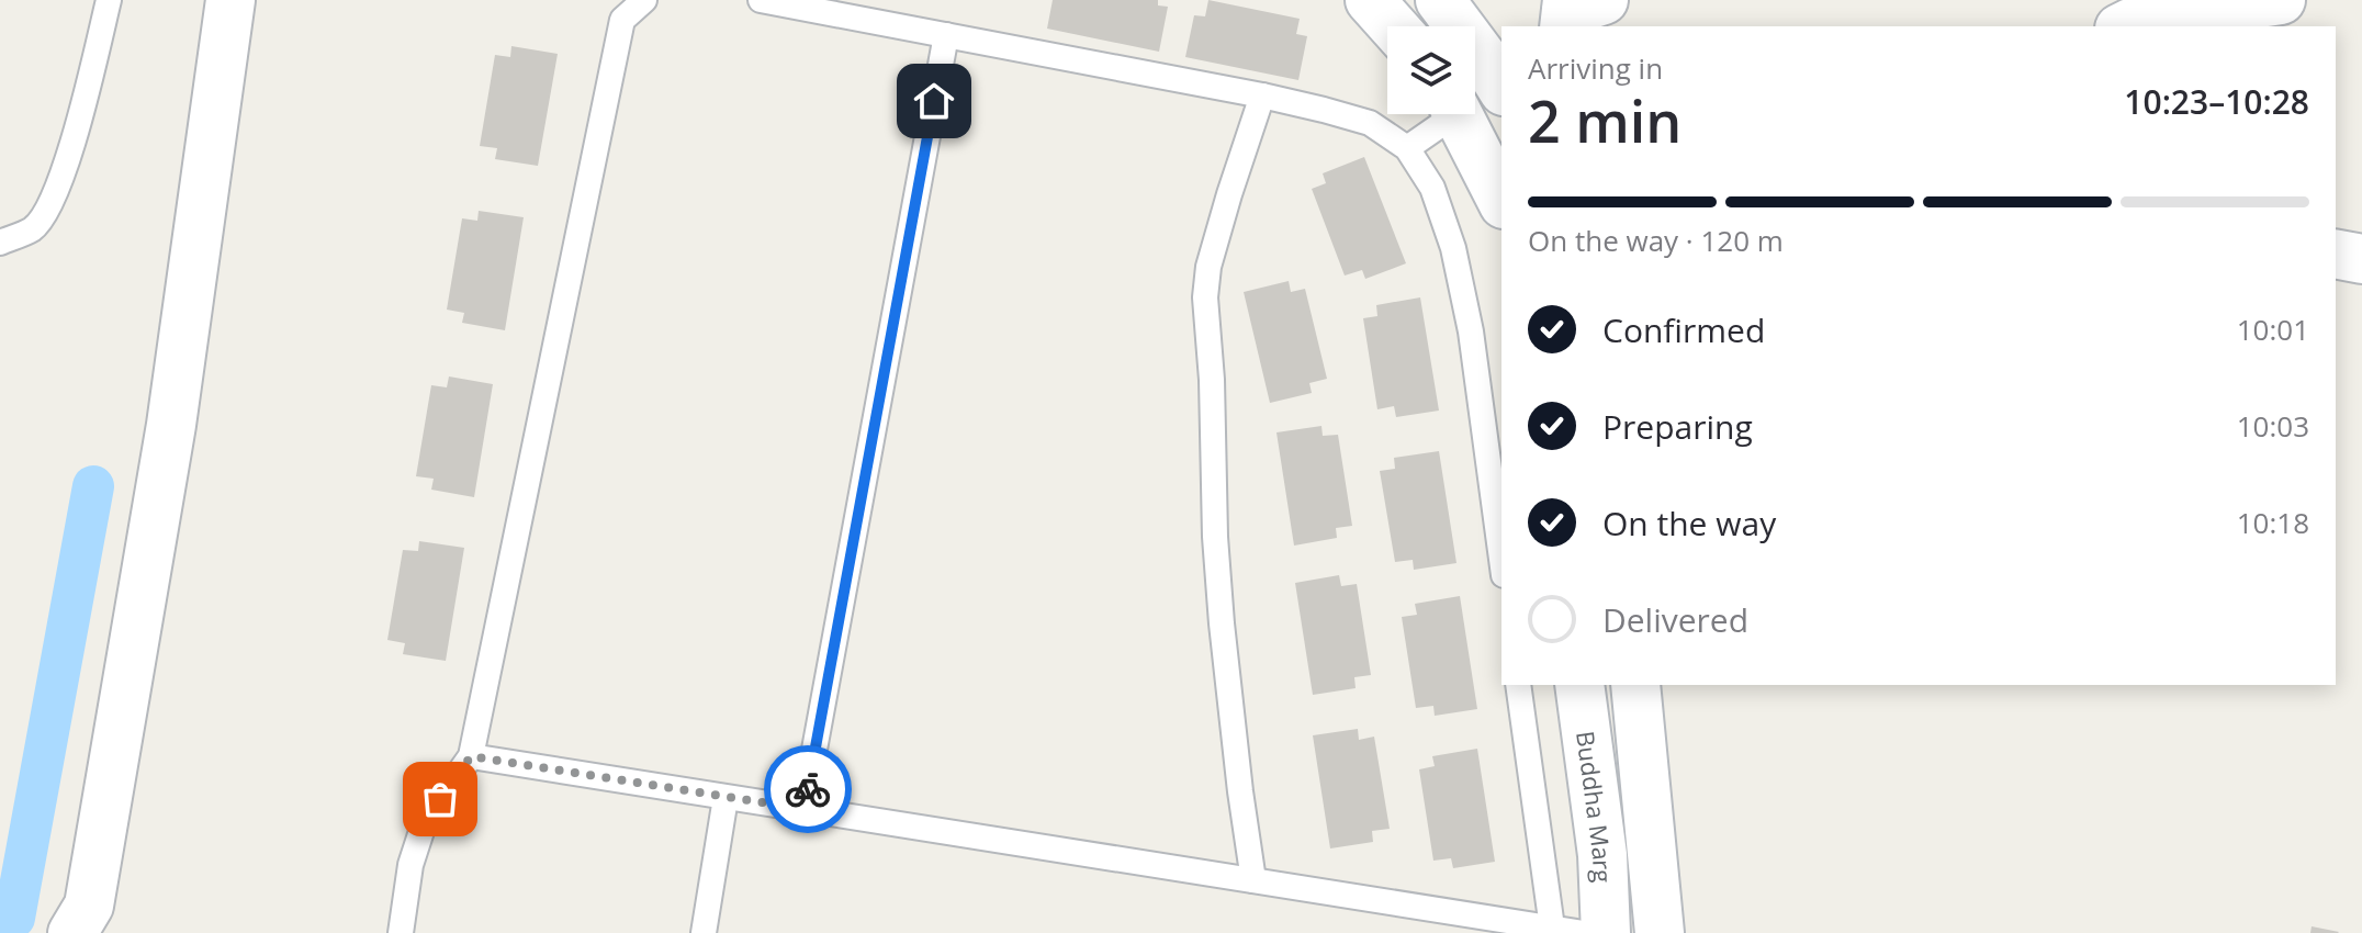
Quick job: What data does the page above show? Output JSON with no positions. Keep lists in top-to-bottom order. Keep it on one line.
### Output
{"streets":{"street":["Buddha Marg"]},"page":{"heading":["2 min","Arriving in","10:23–10:28"],"bar":"On the way · 120 m","list":[["Confirmed","10:01"],["Preparing","10:03"],["On the way","10:18"],"Delivered"]}}
